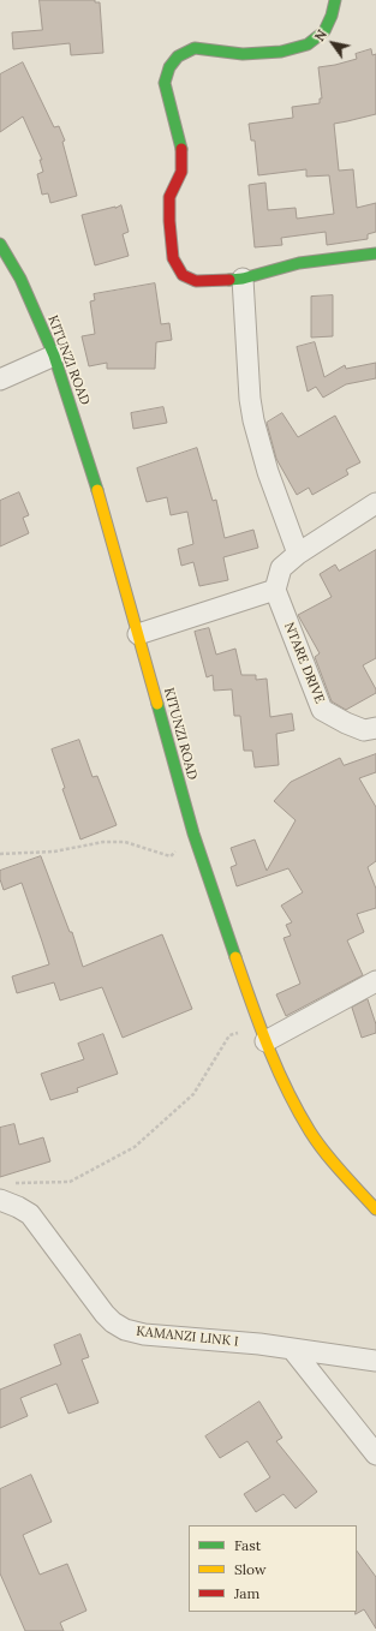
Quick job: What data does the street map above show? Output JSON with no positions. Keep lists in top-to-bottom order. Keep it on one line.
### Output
{"streets":{"street":["KITUNZI ROAD","NTARE DRIVE","KAMANZI LINK I"]},"legend":["Fast","Slow","Jam"],"north":"top left"}
